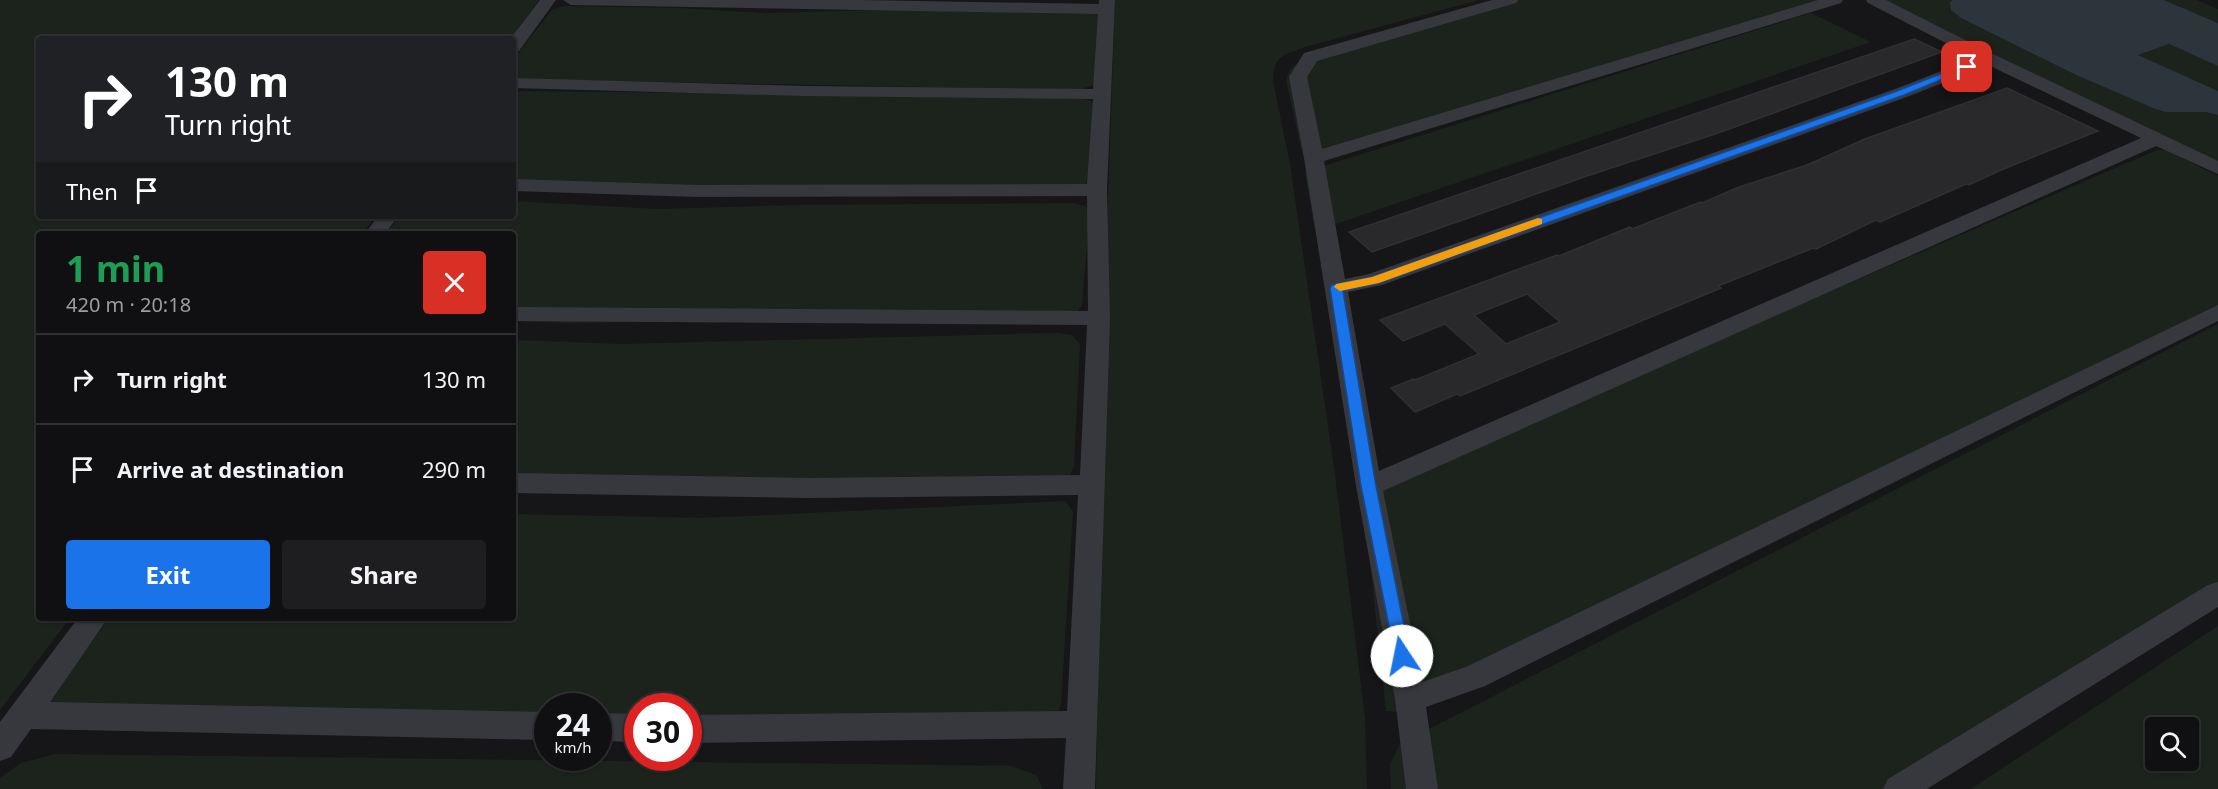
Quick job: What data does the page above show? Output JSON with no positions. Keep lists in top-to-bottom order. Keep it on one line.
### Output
{"page":{"turn":["130 m","Turn right"],"then":"Then","heading":["1 min","420 m · 20:18"],"list":[{"name":"Turn right","value":"130 m"},{"name":"Arrive at destination","value":"290 m"}],"buttons":["Exit","Share"],"speed":"24 km/h","limit":"30"}}
